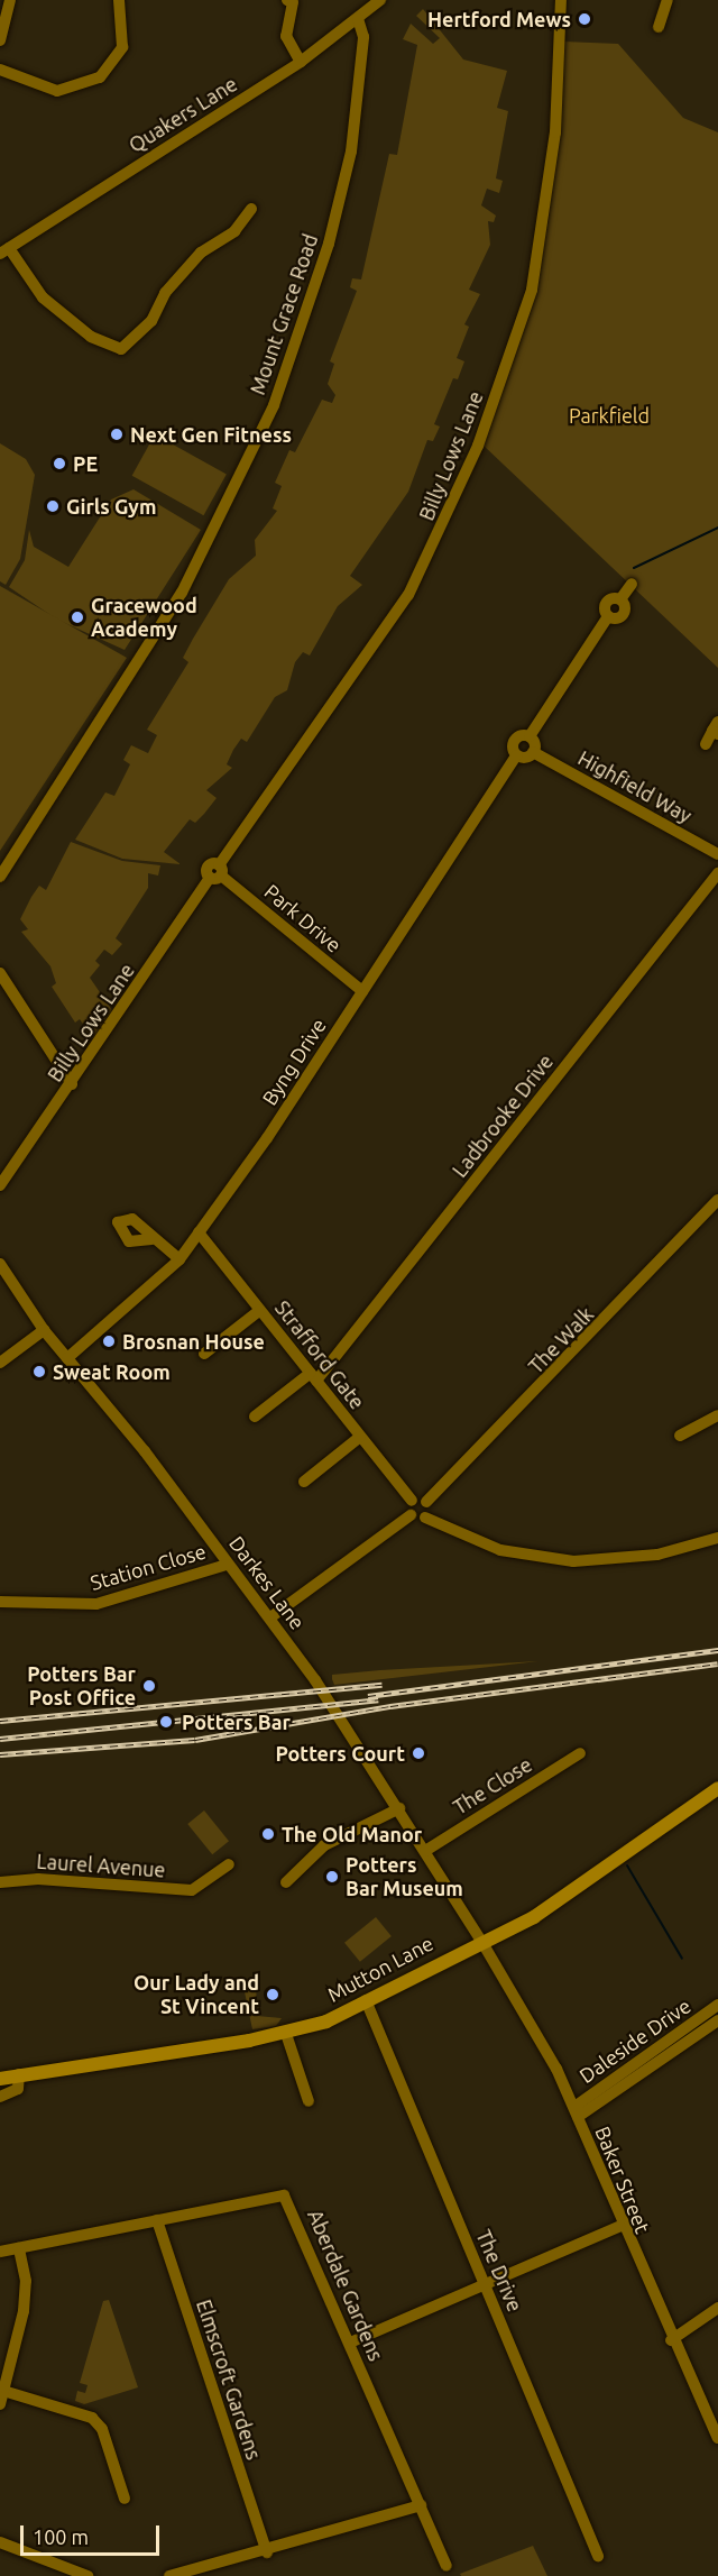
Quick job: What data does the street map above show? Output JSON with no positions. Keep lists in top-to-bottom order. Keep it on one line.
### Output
{"streets":{"main road":["Mutton Lane"],"street":["Quakers Lane","Mount Grace Road","Billy Lows Lane","Highfield Way","Park Drive","Byng Drive","Ladbrooke Drive","The Walk","Strafford Gate","Station Close","Darkes Lane","The Close","Laurel Avenue","Daleside Drive","Baker Street","The Drive","Aberdale Gardens","Elmscroft Gardens"]},"crossings":[["Quakers Lane","Mount Grace Road"],["Billy Lows Lane","Park Drive"],["Park Drive","Byng Drive"],["Byng Drive","Strafford Gate"],["Byng Drive","Darkes Lane"],["Ladbrooke Drive","Strafford Gate"],["Station Close","Darkes Lane"],["Darkes Lane","The Close"],["Darkes Lane","Mutton Lane"],["Darkes Lane","Baker Street"],["Mutton Lane","Baker Street"],["Mutton Lane","The Drive"],["Daleside Drive","Baker Street"],["Aberdale Gardens","Elmscroft Gardens"]],"parks":["Parkfield"],"places":["Hertford Mews","Next Gen Fitness","PE","Girls Gym","Gracewood Academy","Brosnan House","Sweat Room","Potters Bar Post Office","Potters Bar","Potters Court","The Old Manor","Potters Bar Museum","Our Lady and St Vincent"],"scale_bar":"100 m"}
